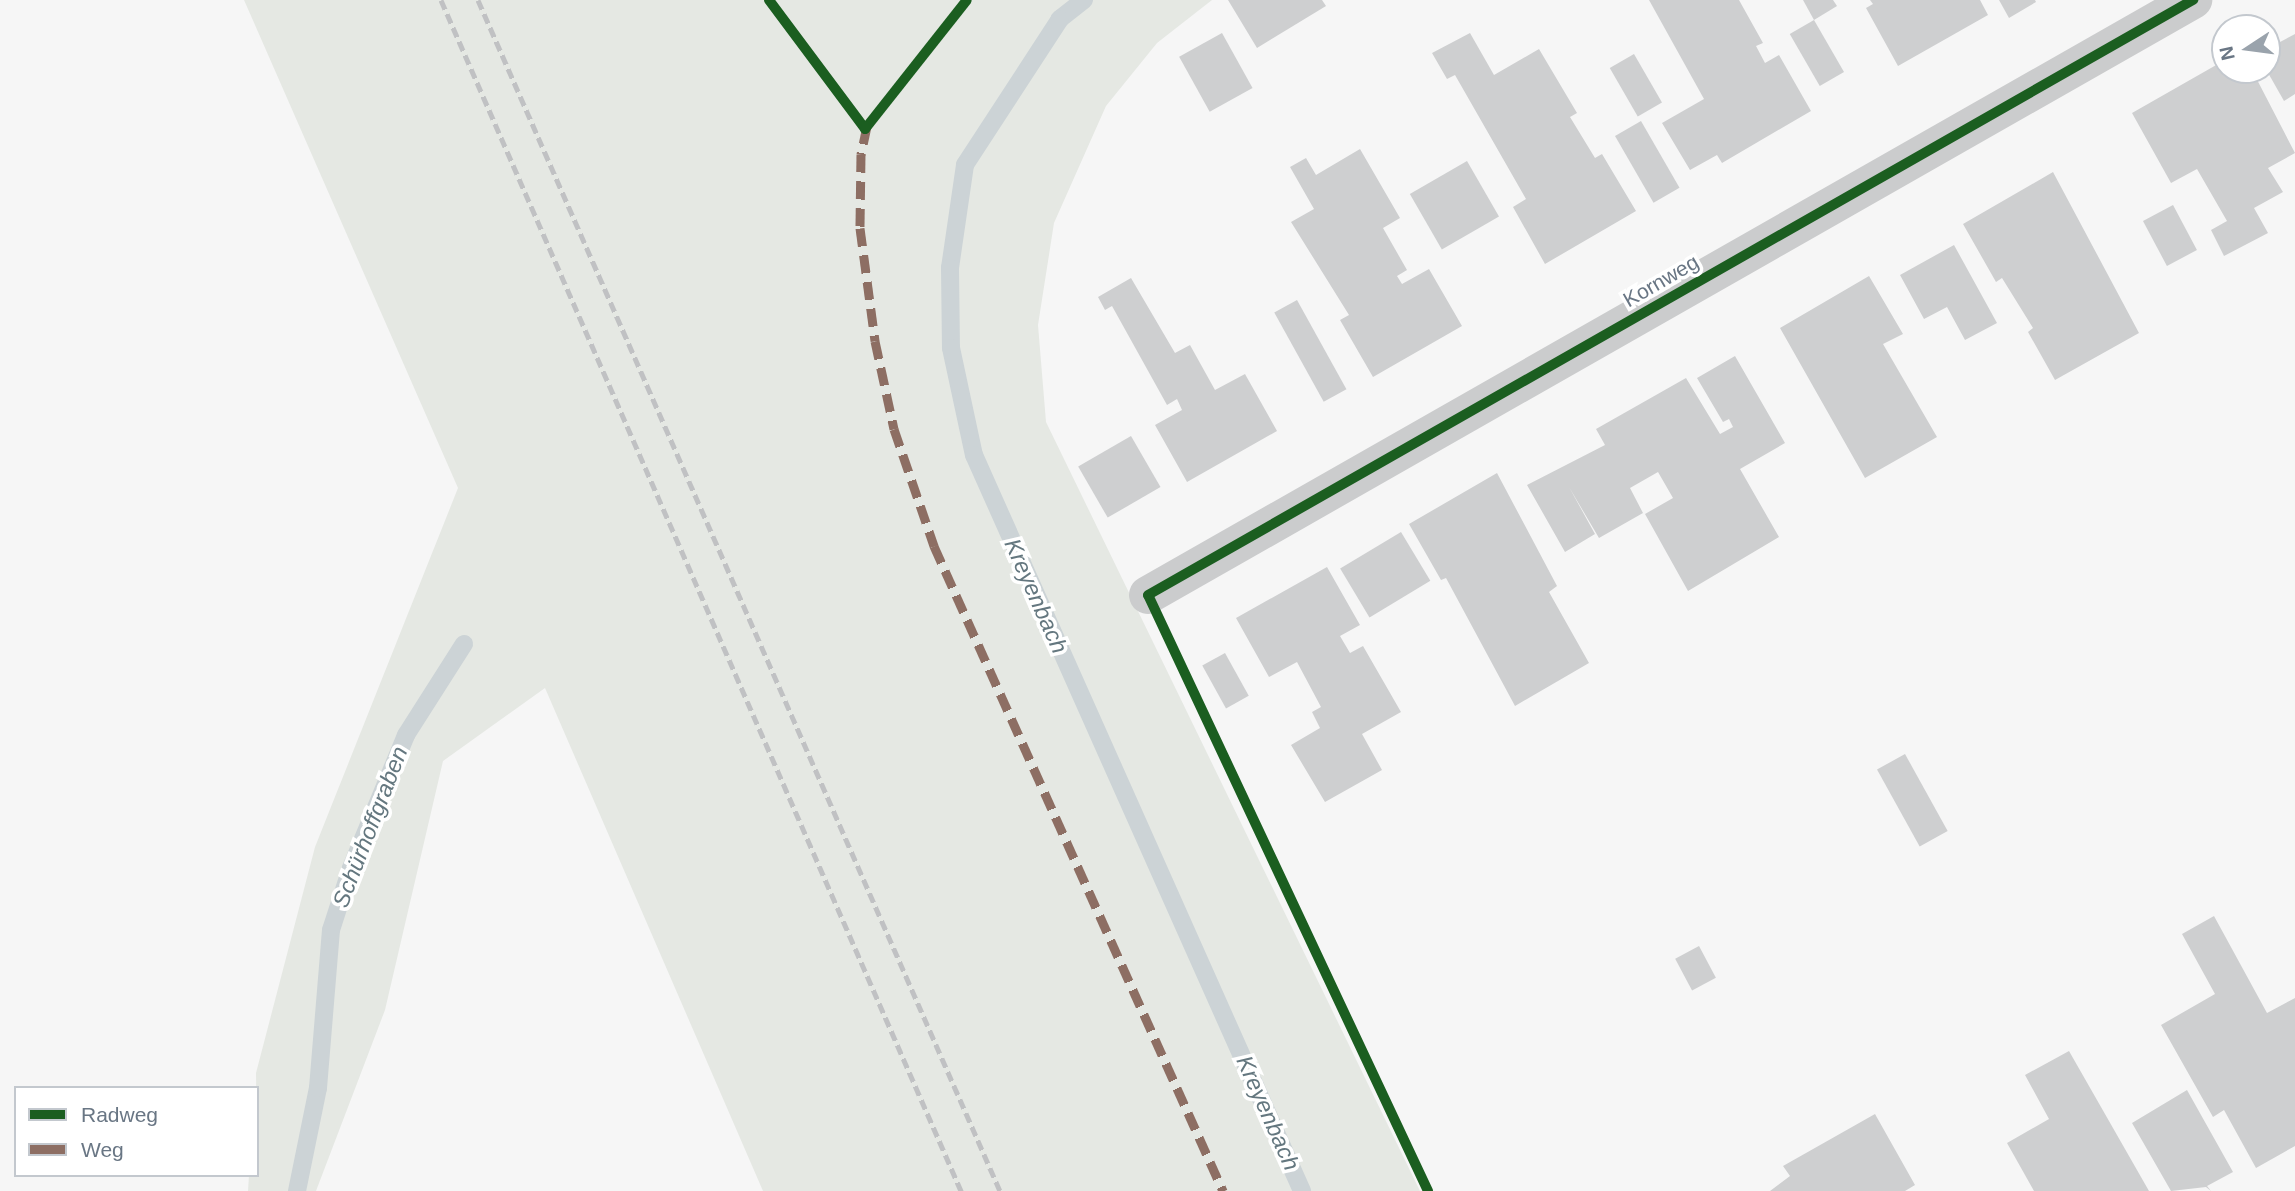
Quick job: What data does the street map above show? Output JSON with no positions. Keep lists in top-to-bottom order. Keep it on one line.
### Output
{"streets":{"street":["Kornweg"]},"water":["Kreyenbach","Schürhoffgraben"],"legend":["Radweg","Weg"],"north":"left"}
